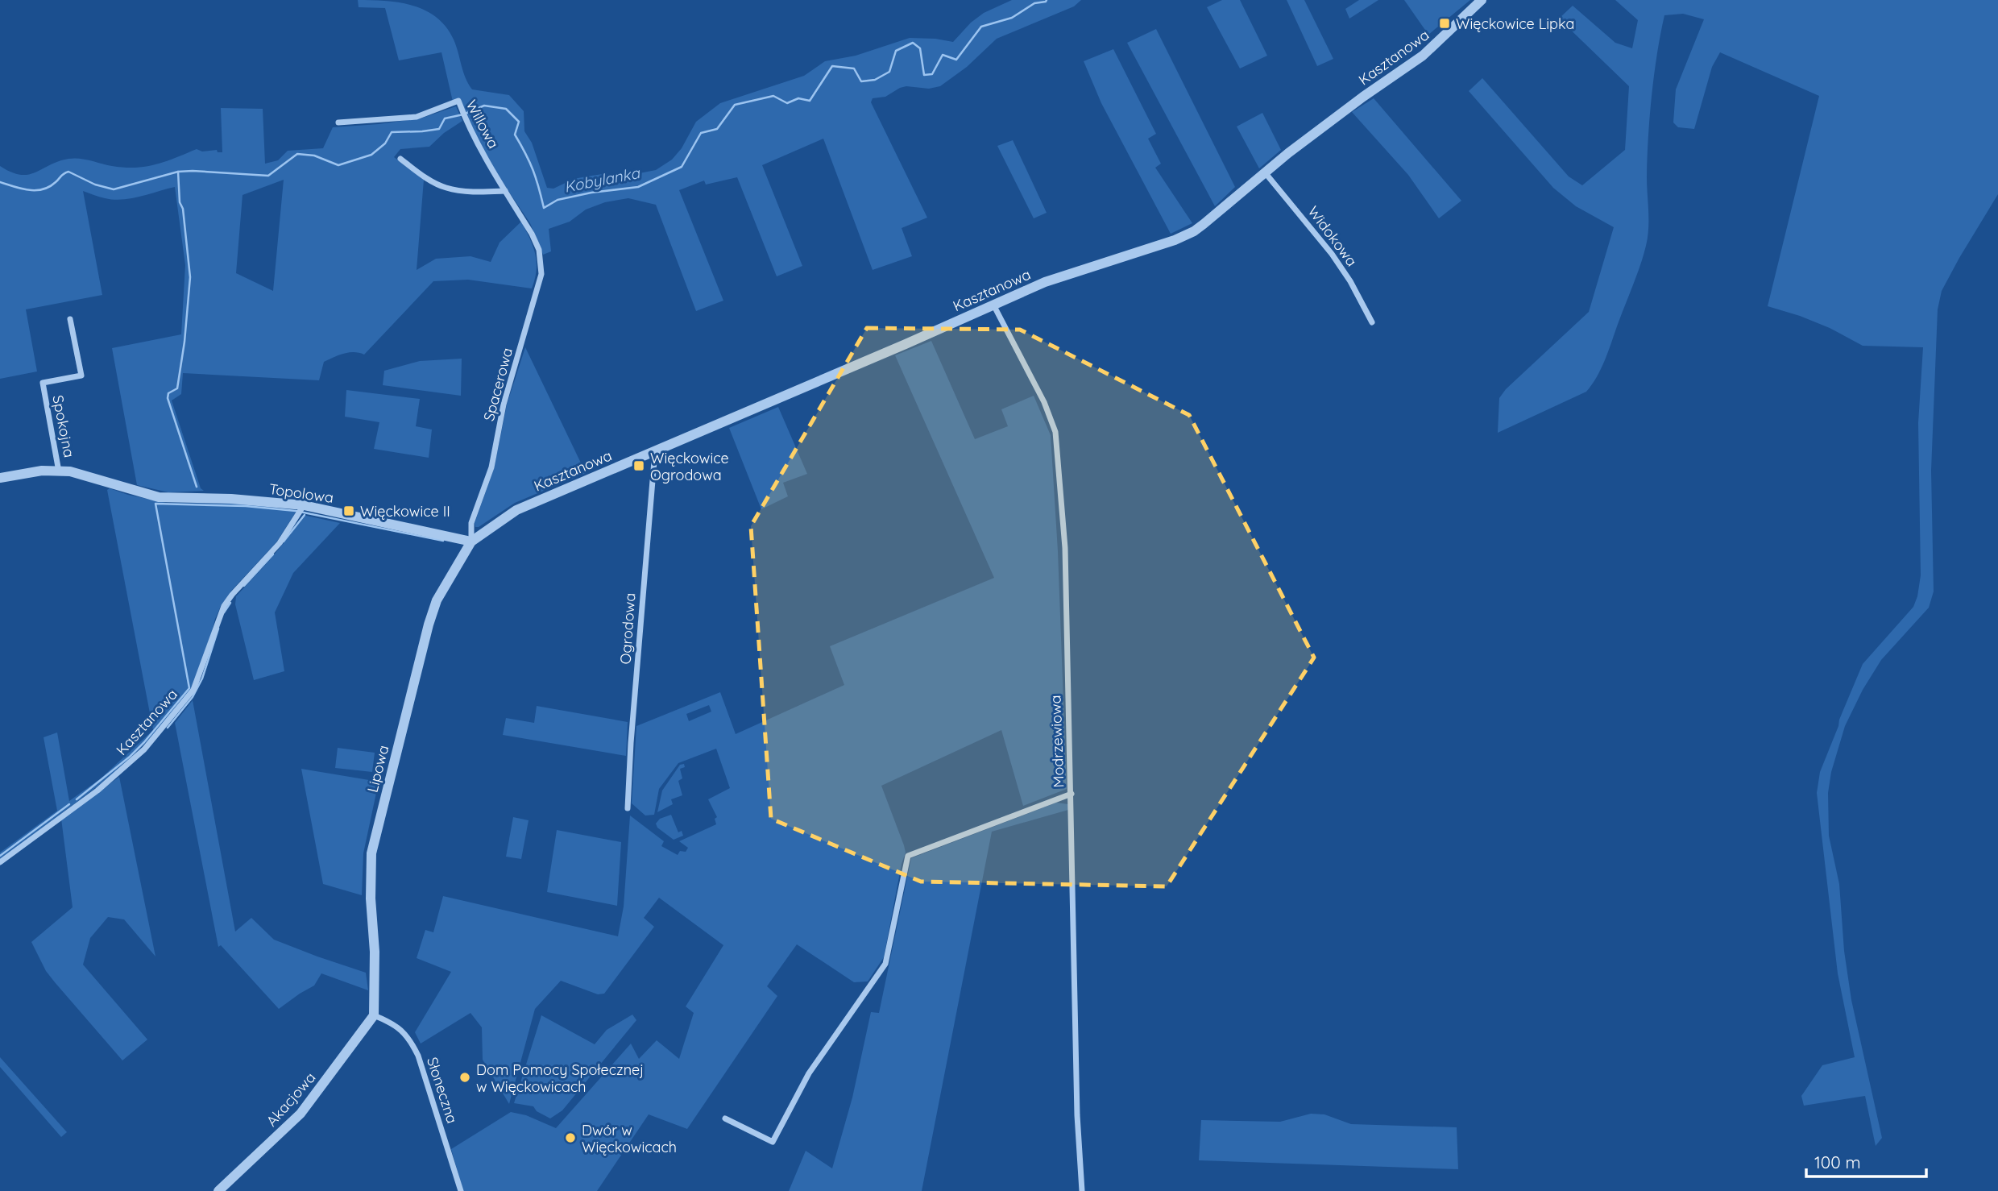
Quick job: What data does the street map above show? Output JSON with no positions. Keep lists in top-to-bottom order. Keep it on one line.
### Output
{"streets":{"street":["Kasztanowa","Willowa","Widokowa","Spacerowa","Spokojna","Topolowa","Ogrodowa","Modrzewiowa","Lipowa","Słoneczna","Akacjowa"]},"crossings":[["Kasztanowa","Widokowa"],["Kasztanowa","Spacerowa"],["Kasztanowa","Topolowa"],["Kasztanowa","Ogrodowa"],["Kasztanowa","Modrzewiowa"],["Kasztanowa","Lipowa"],["Willowa","Spacerowa"],["Spacerowa","Topolowa"],["Spacerowa","Lipowa"],["Spokojna","Topolowa"],["Topolowa","Lipowa"],["Lipowa","Słoneczna"],["Lipowa","Akacjowa"],["Słoneczna","Akacjowa"]],"water":["Kobylanka"],"places":{"transit":["Więckowice Lipka","Więckowice Ogrodowa","Więckowice II"],"other":["Dom Pomocy Społecznej w Więckowicach","Dwór w Więckowicach"]},"scale_bar":"100 m"}
